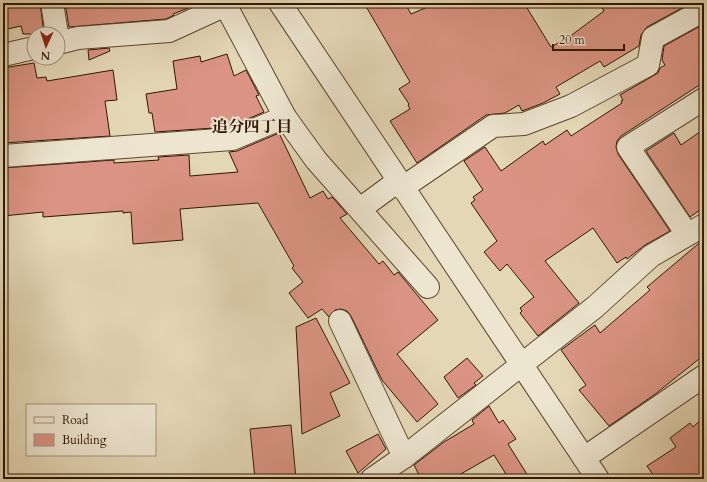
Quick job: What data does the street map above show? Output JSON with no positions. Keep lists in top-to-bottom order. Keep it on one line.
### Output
{"districts":["追分四丁目"],"legend":["Road","Building"],"scale_bar":"20 m","north":"bottom"}
